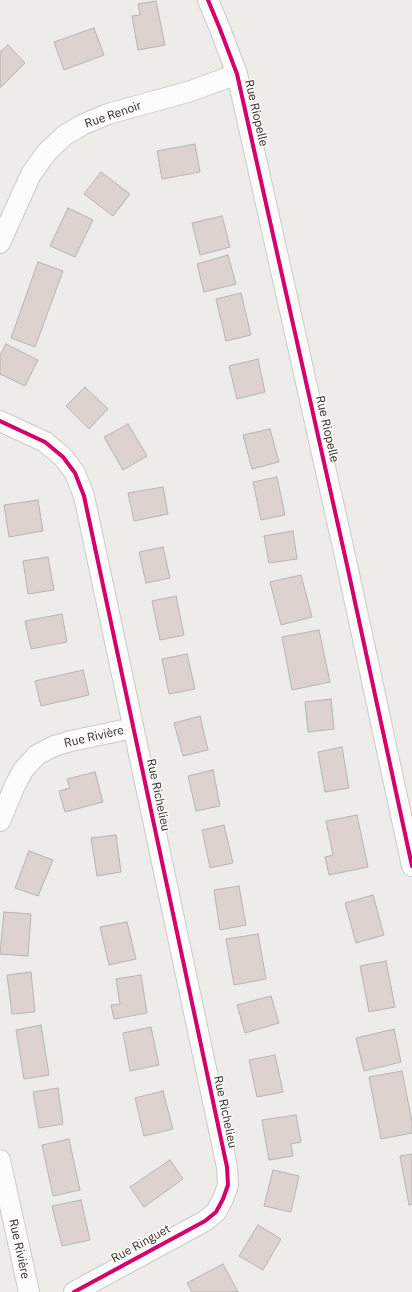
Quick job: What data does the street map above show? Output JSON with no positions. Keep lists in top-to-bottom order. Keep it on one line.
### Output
{"streets":{"street":["Rue Riopelle","Rue Renoir","Rue Rivière","Rue Richelieu","Rue Ringuet"]},"crossings":[["Rue Riopelle","Rue Renoir"],["Rue Rivière","Rue Richelieu"],["Rue Richelieu","Rue Ringuet"]]}
